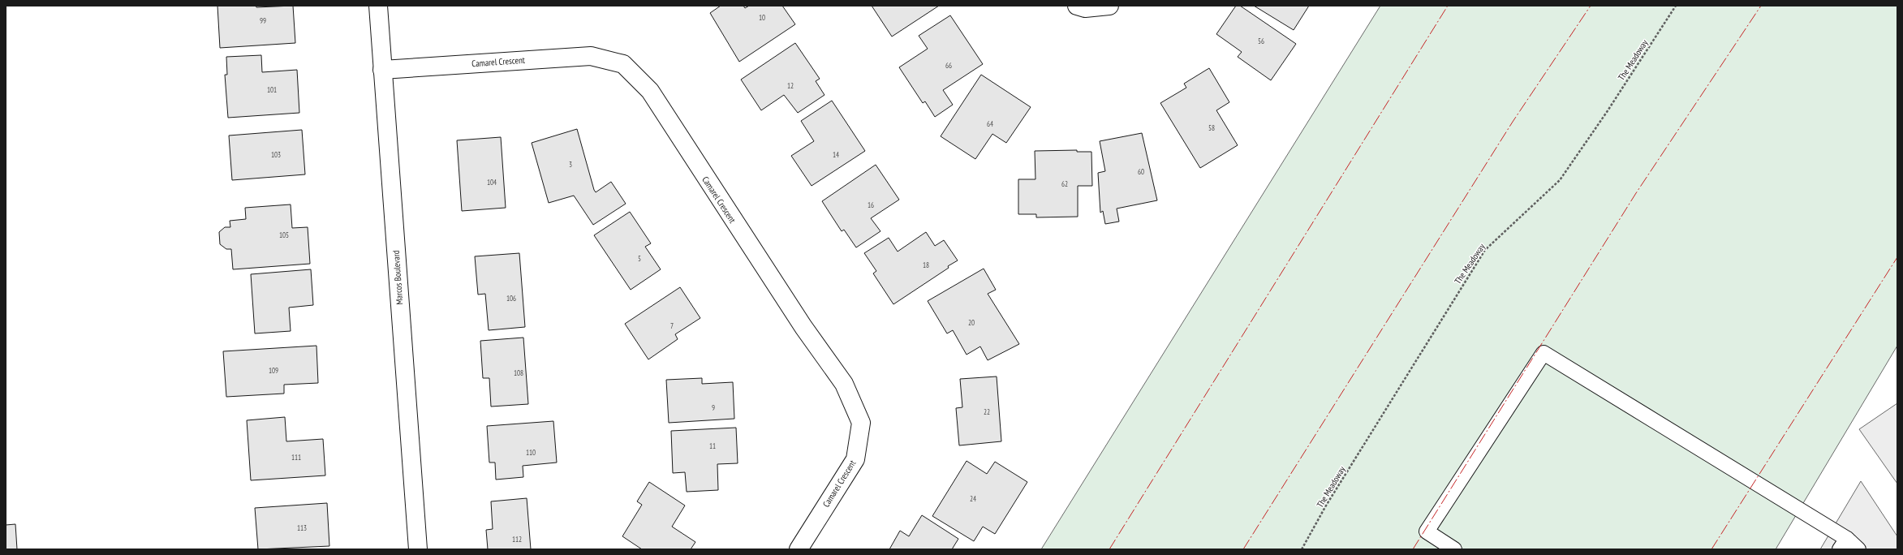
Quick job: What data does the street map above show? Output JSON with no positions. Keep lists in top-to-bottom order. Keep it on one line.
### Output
{"streets":{"street":["Camarel Crescent","Marcos Boulevard"],"path":["The Meadoway"]},"crossings":[["Camarel Crescent","Marcos Boulevard"]],"house_numbers":["10","99","56","66","12","101","64","58","103","14","3","60","104","62","16","105","5","18","106","20","7","109","108","9","22","11","110","111","24","113","112"]}
